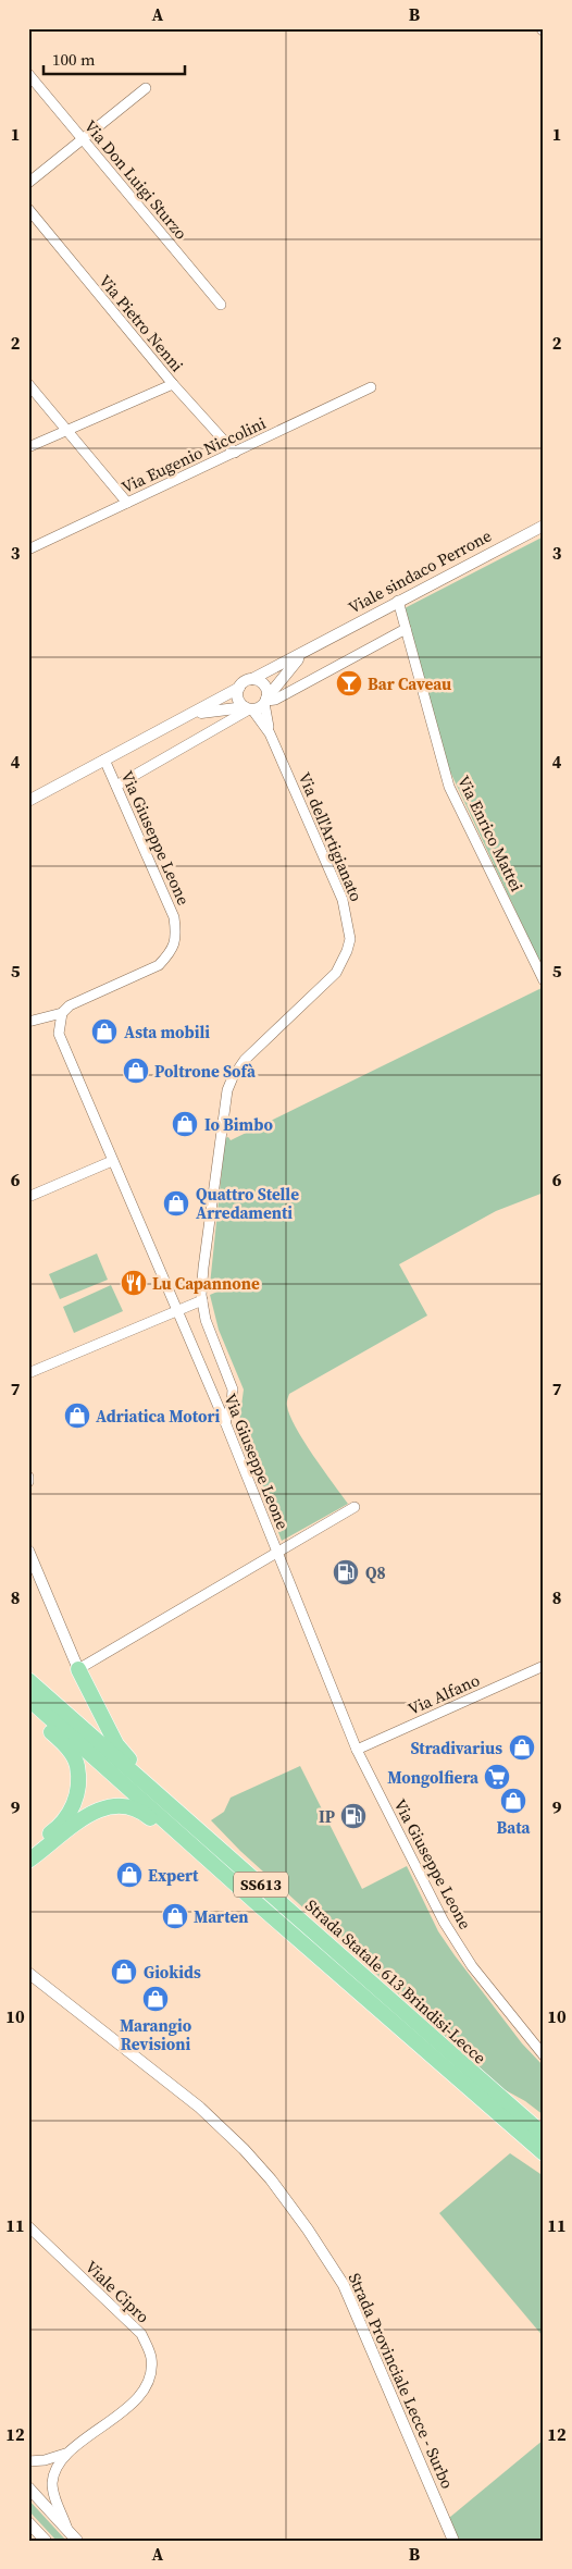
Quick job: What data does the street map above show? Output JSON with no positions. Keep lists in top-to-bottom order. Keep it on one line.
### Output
{"streets":{"highway":["SS613","Strada Statale 613 Brindisi-Lecce"],"street":["Via Don Luigi Sturzo","Via Pietro Nenni","Via Eugenio Niccolini","Viale sindaco Perrone","Via Enrico Mattei","Via dell'Artigianato","Via Giuseppe Leone","Via Alfano","Viale Cipro","Strada Provinciale Lecce - Surbo"]},"crossings":[["Via Pietro Nenni","Via Eugenio Niccolini"],["Viale sindaco Perrone","Via Enrico Mattei"],["Viale sindaco Perrone","Via dell'Artigianato"],["Via dell'Artigianato","Via Giuseppe Leone"],["Via Giuseppe Leone","Via Alfano"]],"places":{"bar":["Bar Caveau"],"shop":["Asta mobili","Poltrone Sofà","Io Bimbo","Quattro Stelle Arredamenti","Adriatica Motori","Stradivarius","Bata","Expert","Marten","Giokids","Marangio Revisioni"],"restaurant":["Lu Capannone"],"fuel station":["Q8","IP"],"supermarket":["Mongolfiera"]},"scale_bar":"100 m","grid":{"columns":["A","B"],"rows":["1","2","3","4","5","6","7","8","9","10","11","12"]}}
